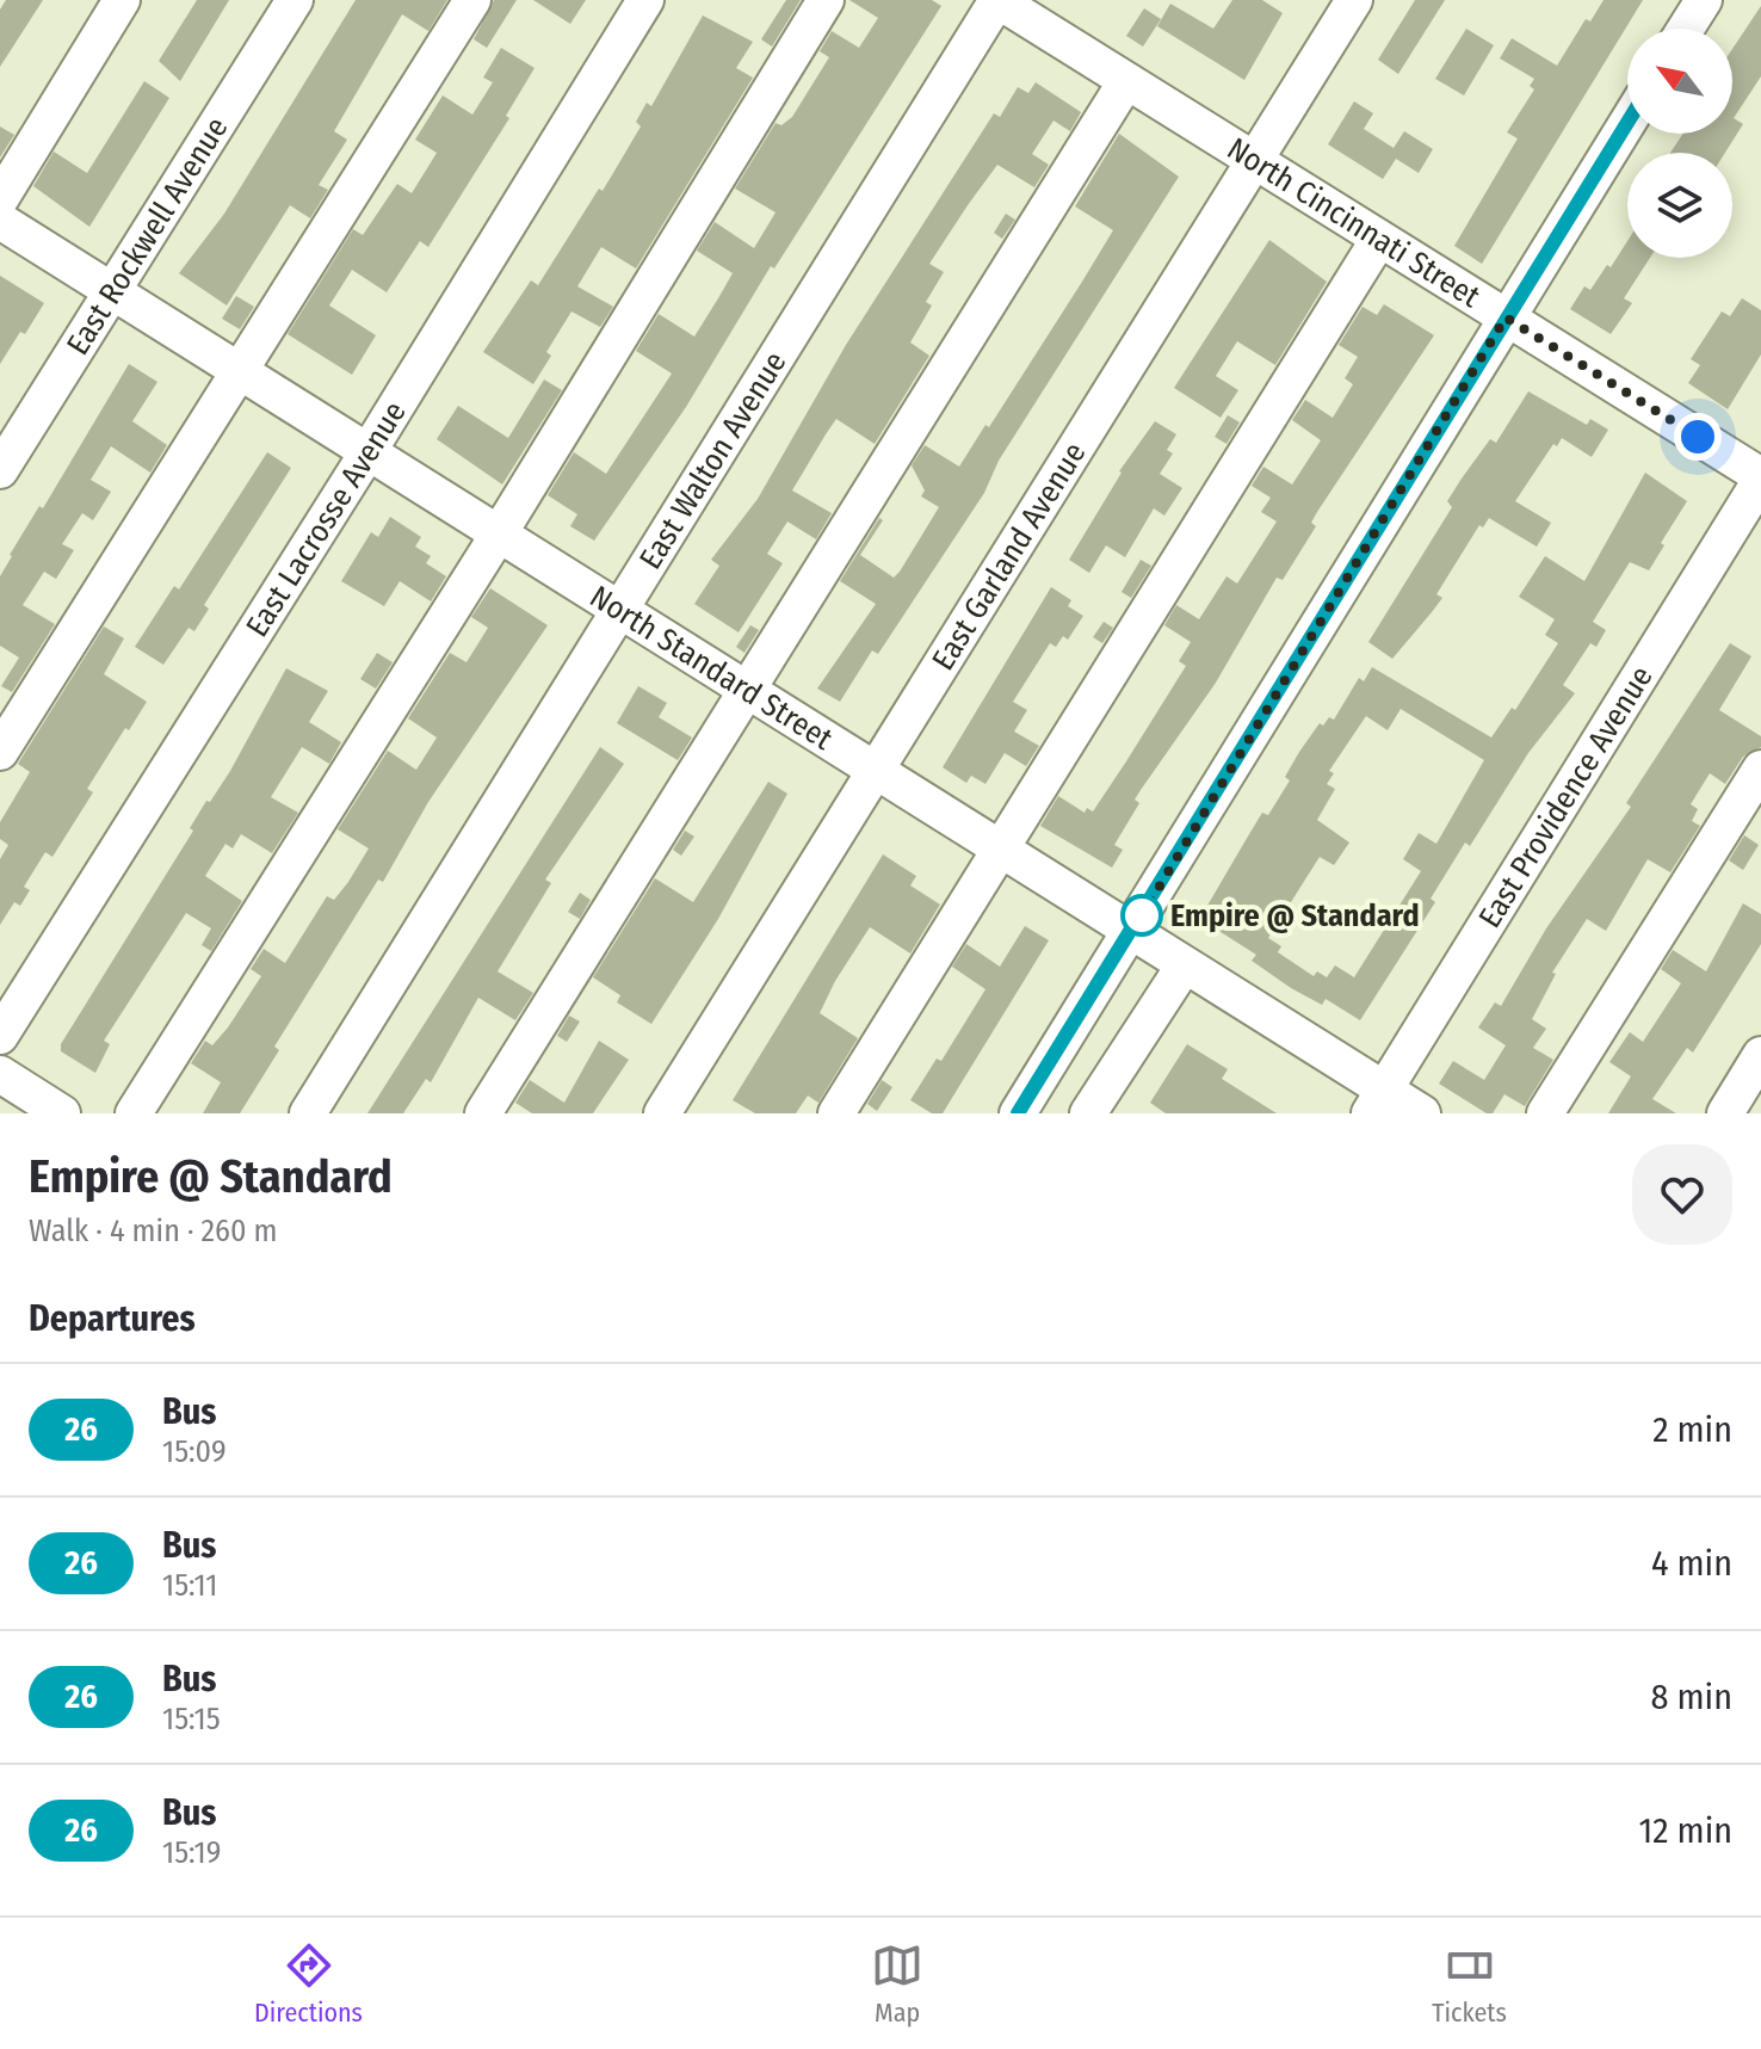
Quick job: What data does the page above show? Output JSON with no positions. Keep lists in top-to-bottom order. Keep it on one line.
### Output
{"streets":{"street":["North Cincinnati Street","East Rockwell Avenue","East Walton Avenue","East Lacrosse Avenue","East Garland Avenue","North Standard Street","East Providence Avenue"]},"crossings":[["North Cincinnati Street","East Walton Avenue"],["North Cincinnati Street","East Garland Avenue"],["North Cincinnati Street","East Providence Avenue"],["East Rockwell Avenue","North Standard Street"],["East Walton Avenue","North Standard Street"],["East Lacrosse Avenue","North Standard Street"],["East Garland Avenue","North Standard Street"],["North Standard Street","East Providence Avenue"]],"places":["Empire @ Standard"],"lines":["bus line 26"],"north":"top left","page":{"heading":[["Empire @ Standard","Walk · 4 min · 260 m"],"Departures"],"list":[{"mark":"26","name":"Bus","note":"15:09","value":"2 min"},{"mark":"26","name":"Bus","note":"15:11","value":"4 min"},{"mark":"26","name":"Bus","note":"15:15","value":"8 min"},{"mark":"26","name":"Bus","note":"15:19","value":"12 min"}],"tabs":["Directions","Map","Tickets"]}}
